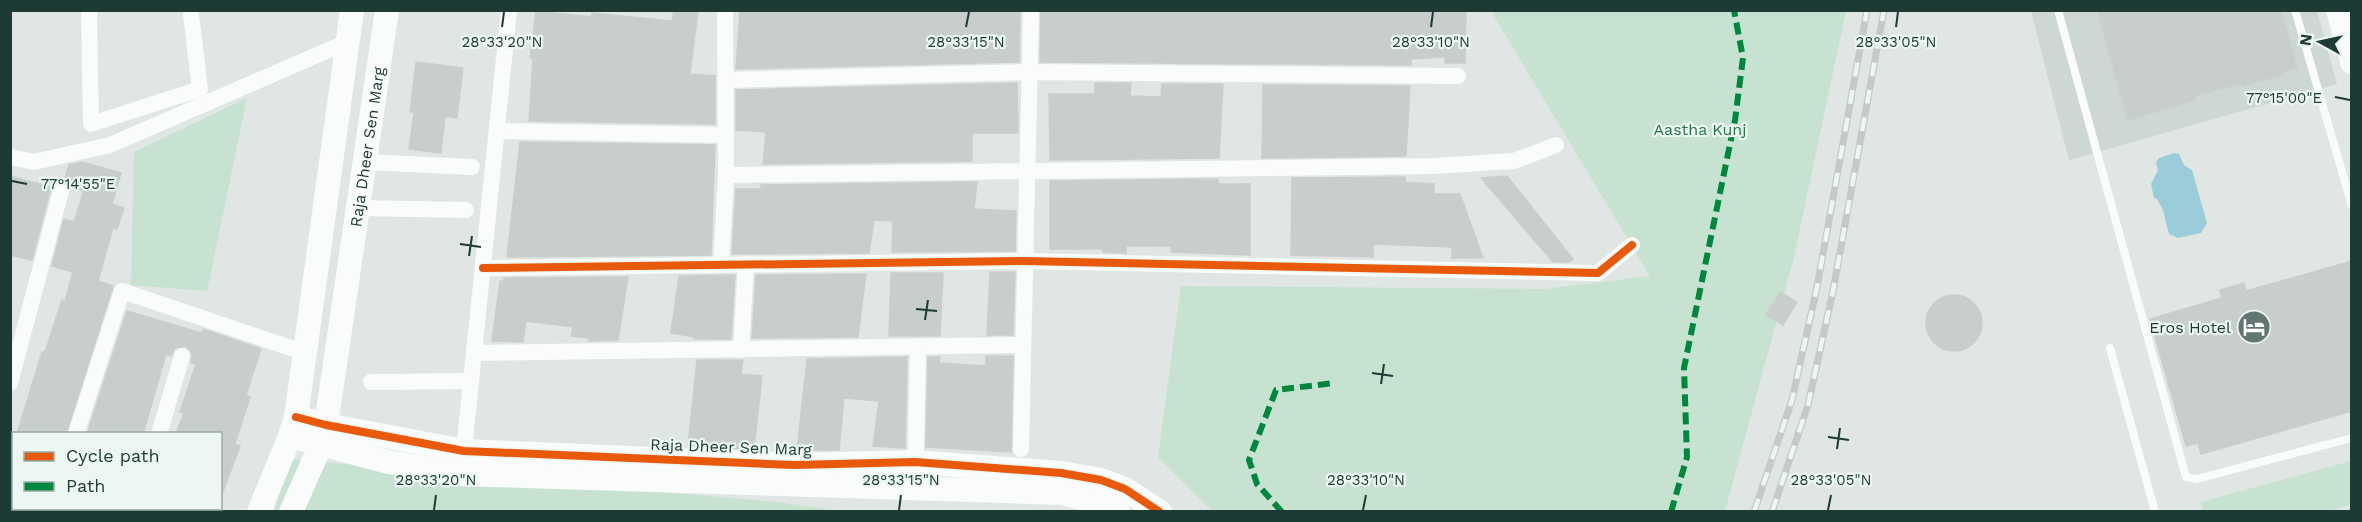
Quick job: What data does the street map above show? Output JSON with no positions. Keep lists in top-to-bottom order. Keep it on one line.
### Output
{"streets":{"street":["Raja Dheer Sen Marg"]},"parks":["Aastha Kunj"],"places":{"hotel":["Eros Hotel"]},"legend":["Cycle path","Path"],"north":"left","coordinates":["28°33'20\"N","28°33'15\"N","28°33'10\"N","28°33'05\"N","77°15'00\"E","77°14'55\"E"]}
